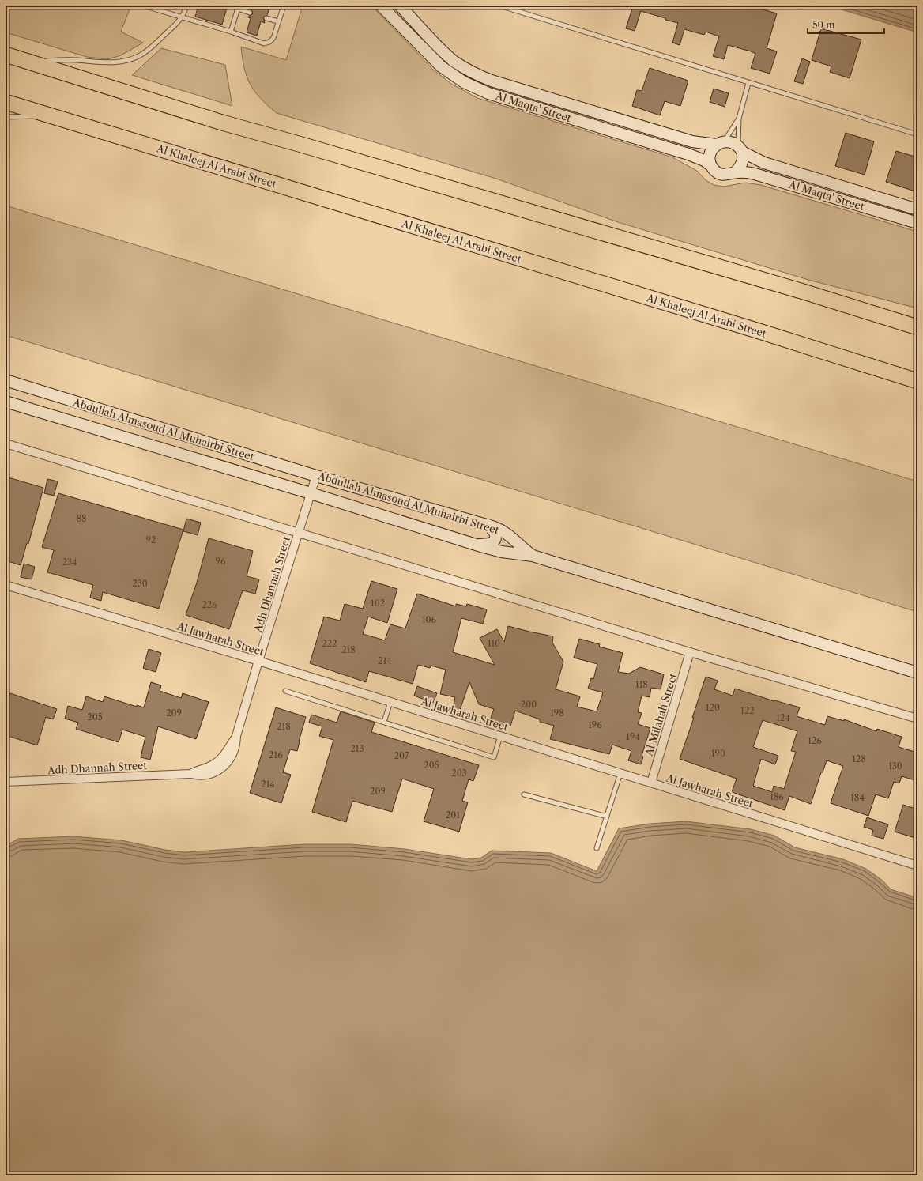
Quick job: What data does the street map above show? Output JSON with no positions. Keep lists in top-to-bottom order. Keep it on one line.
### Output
{"streets":{"highway":["Al Khaleej Al Arabi Street"],"street":["Al Maqta' Street","Abdullah Almasoud Al Muhairbi Street","Adh Dhannah Street","Al Jawharah Street","Al Milahah Street"]},"crossings":[["Abdullah Almasoud Al Muhairbi Street","Adh Dhannah Street"],["Adh Dhannah Street","Al Jawharah Street"],["Al Jawharah Street","Al Milahah Street"]],"house_numbers":["88","92","96","234","230","102","226","106","222","110","218","214","118","200","120","122","209","198","205","124","196","218","194","126","213","190","216","207","128","205","130","203","214","209","186","184","201"],"scale_bar":"50 m"}
